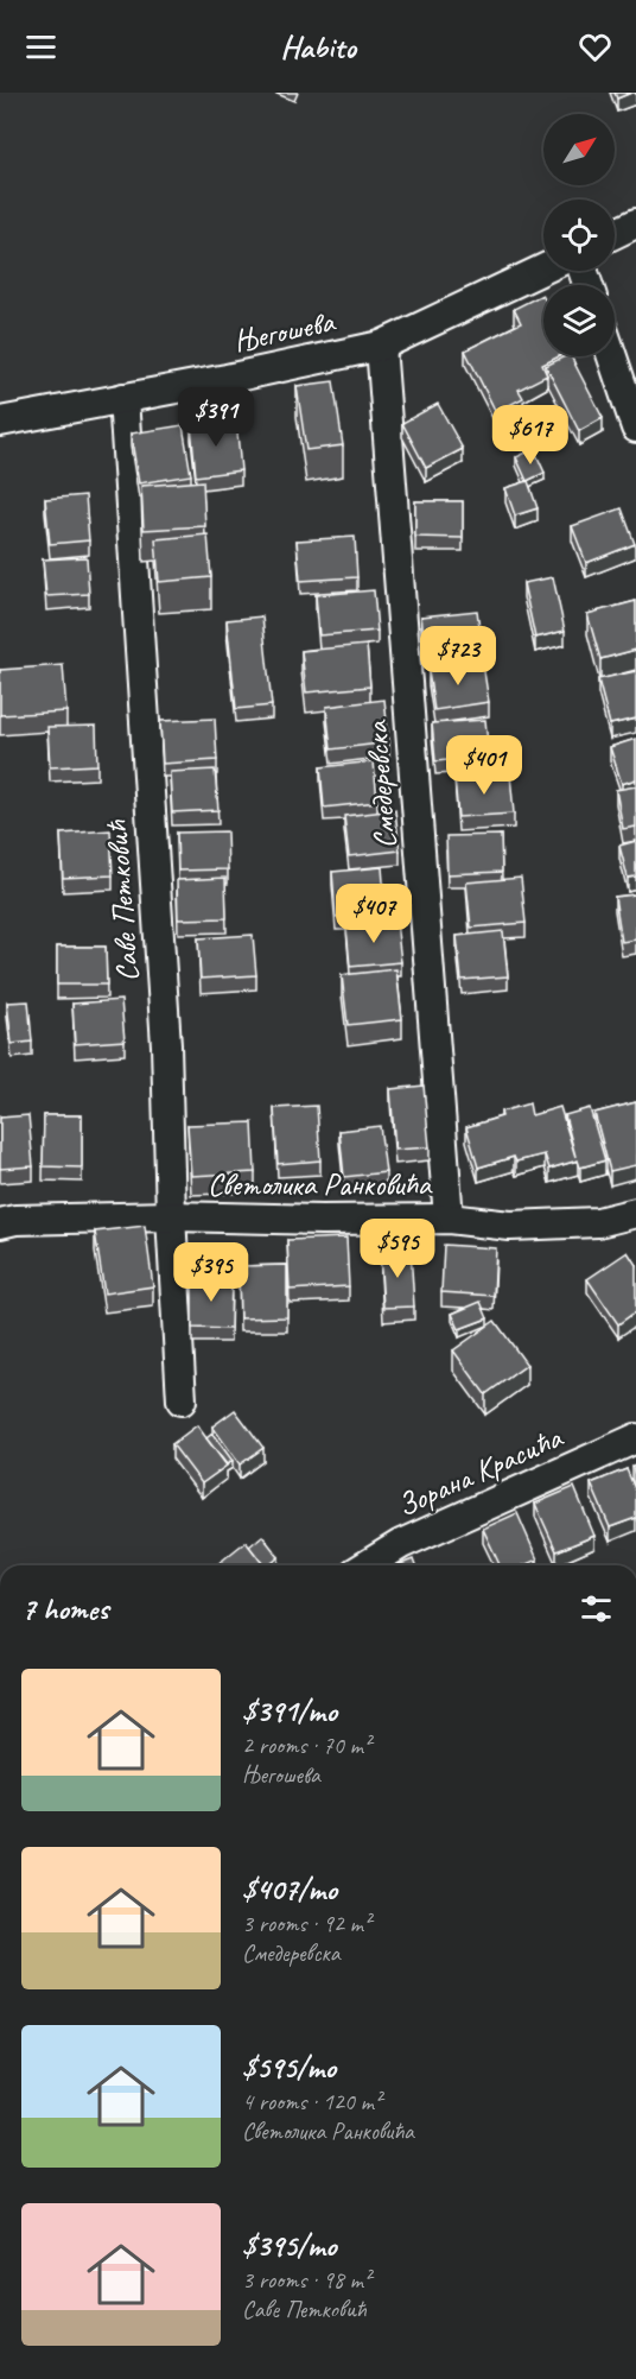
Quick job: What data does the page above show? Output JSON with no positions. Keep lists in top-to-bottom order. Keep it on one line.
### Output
{"streets":{"street":["Његошева","Смедеревска","Саве Петковић","Светолика Ранковића","Зорана Красића"]},"crossings":[["Његошева","Смедеревска"],["Његошева","Саве Петковић"],["Смедеревска","Светолика Ранковића"],["Саве Петковић","Светолика Ранковића"]],"north":"top right","page":{"header":"Habito","price":["$391","$617","$723","$401","$407","$595","$395"],"heading":"7 homes","list":[{"name":"$391/mo","note":"2 rooms · 70 m² · Његошева"},{"name":"$407/mo","note":"3 rooms · 92 m² · Смедеревска"},{"name":"$595/mo","note":"4 rooms · 120 m² · Светолика Ранковића"},{"name":"$395/mo","note":"3 rooms · 98 m² · Саве Петковић"}]}}
